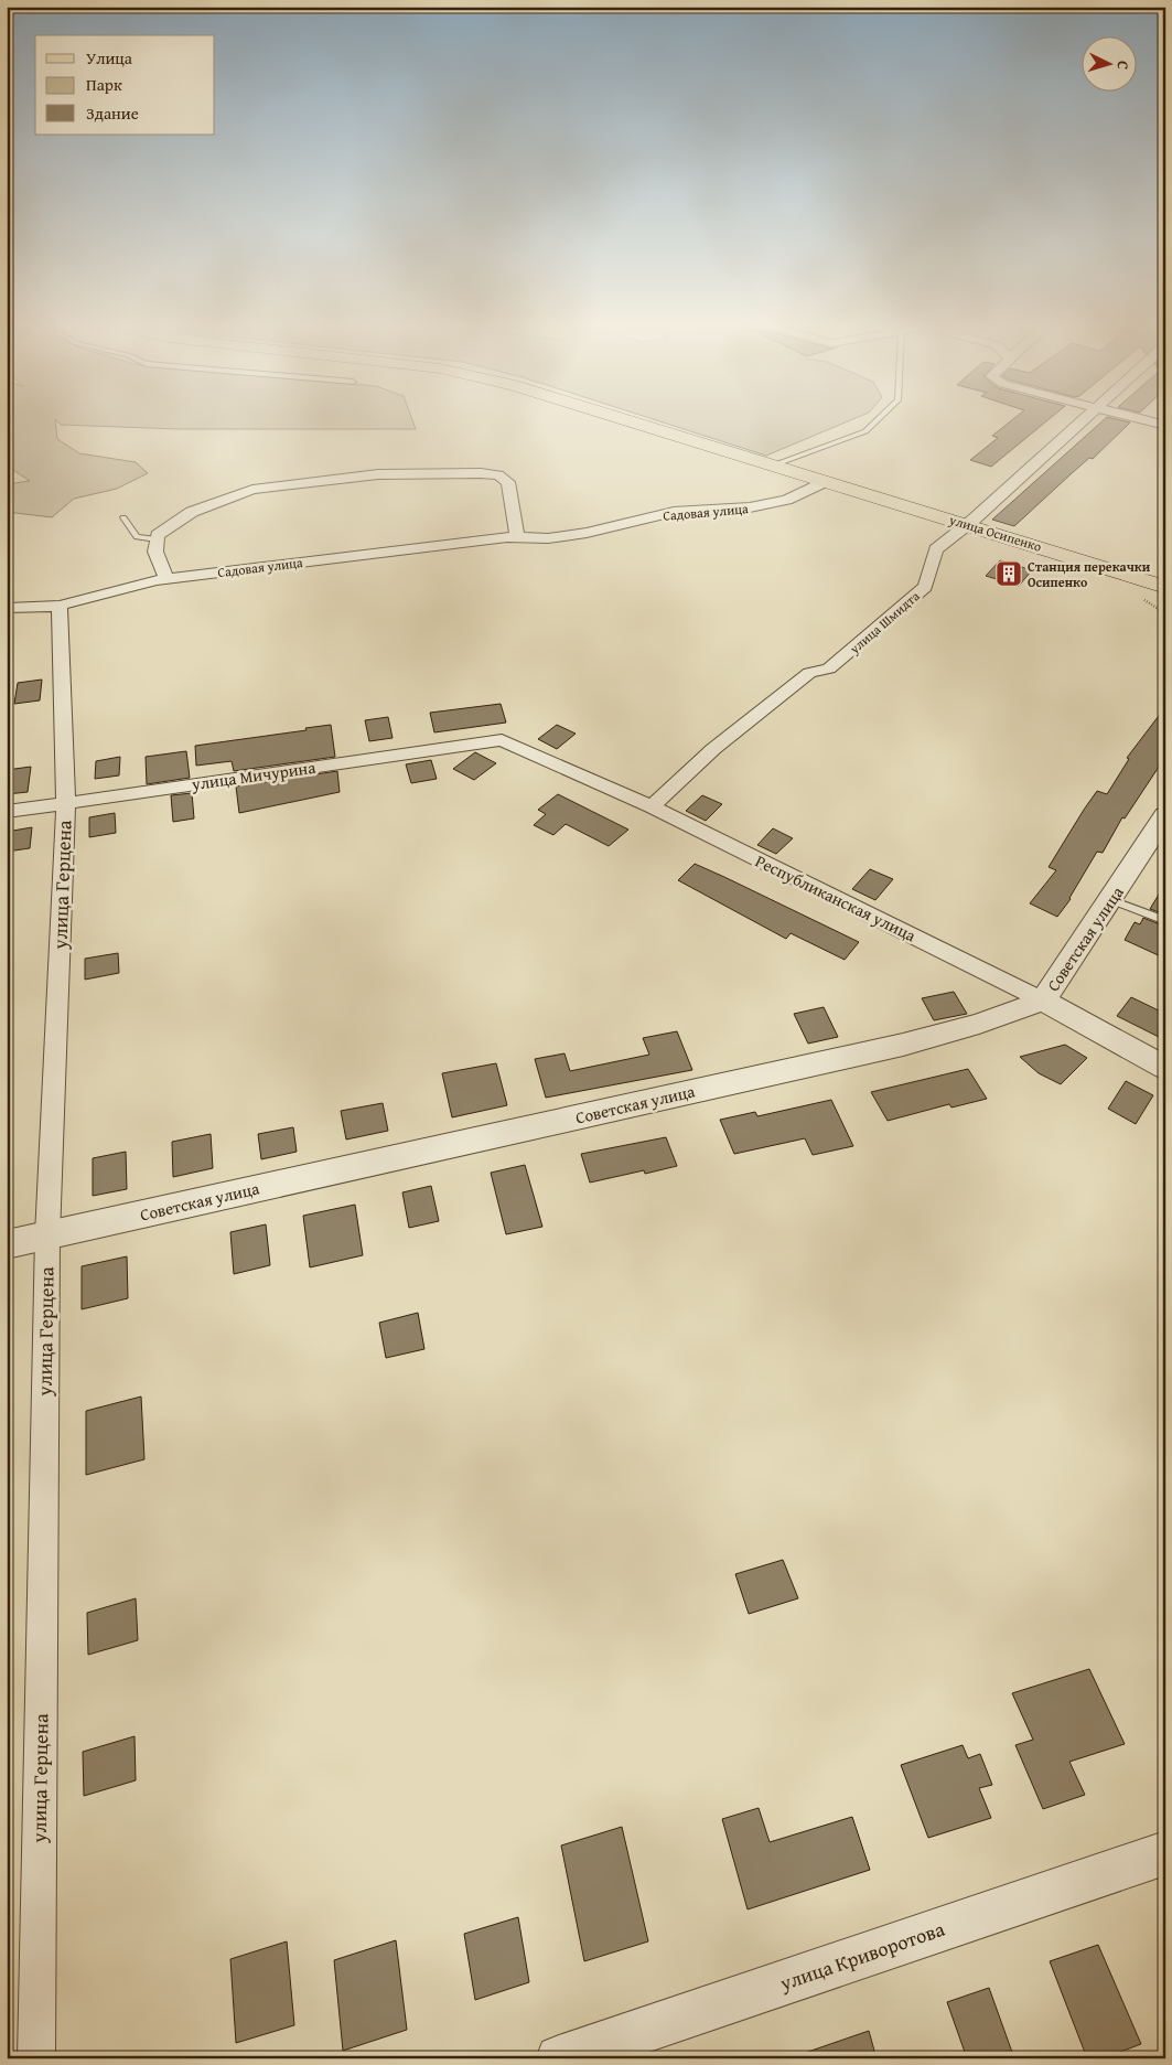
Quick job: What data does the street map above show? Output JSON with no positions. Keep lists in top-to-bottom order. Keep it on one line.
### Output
{"streets":{"main road":["улица Осипенко"],"street":["Садовая улица","улица Шмидта","улица Мичурина","улица Герцена","Республиканская улица","Советская улица","улица Криворотова"]},"crossings":[["Садовая улица","улица Осипенко"],["Садовая улица","улица Герцена"],["улица Осипенко","улица Шмидта"],["улица Шмидта","Республиканская улица"],["улица Мичурина","улица Герцена"],["улица Мичурина","Республиканская улица"],["улица Герцена","Советская улица"],["Республиканская улица","Советская улица"]],"places":{"building":["Станция перекачки Осипенко"]},"legend":["Улица","Парк","Здание"],"north":"right"}
